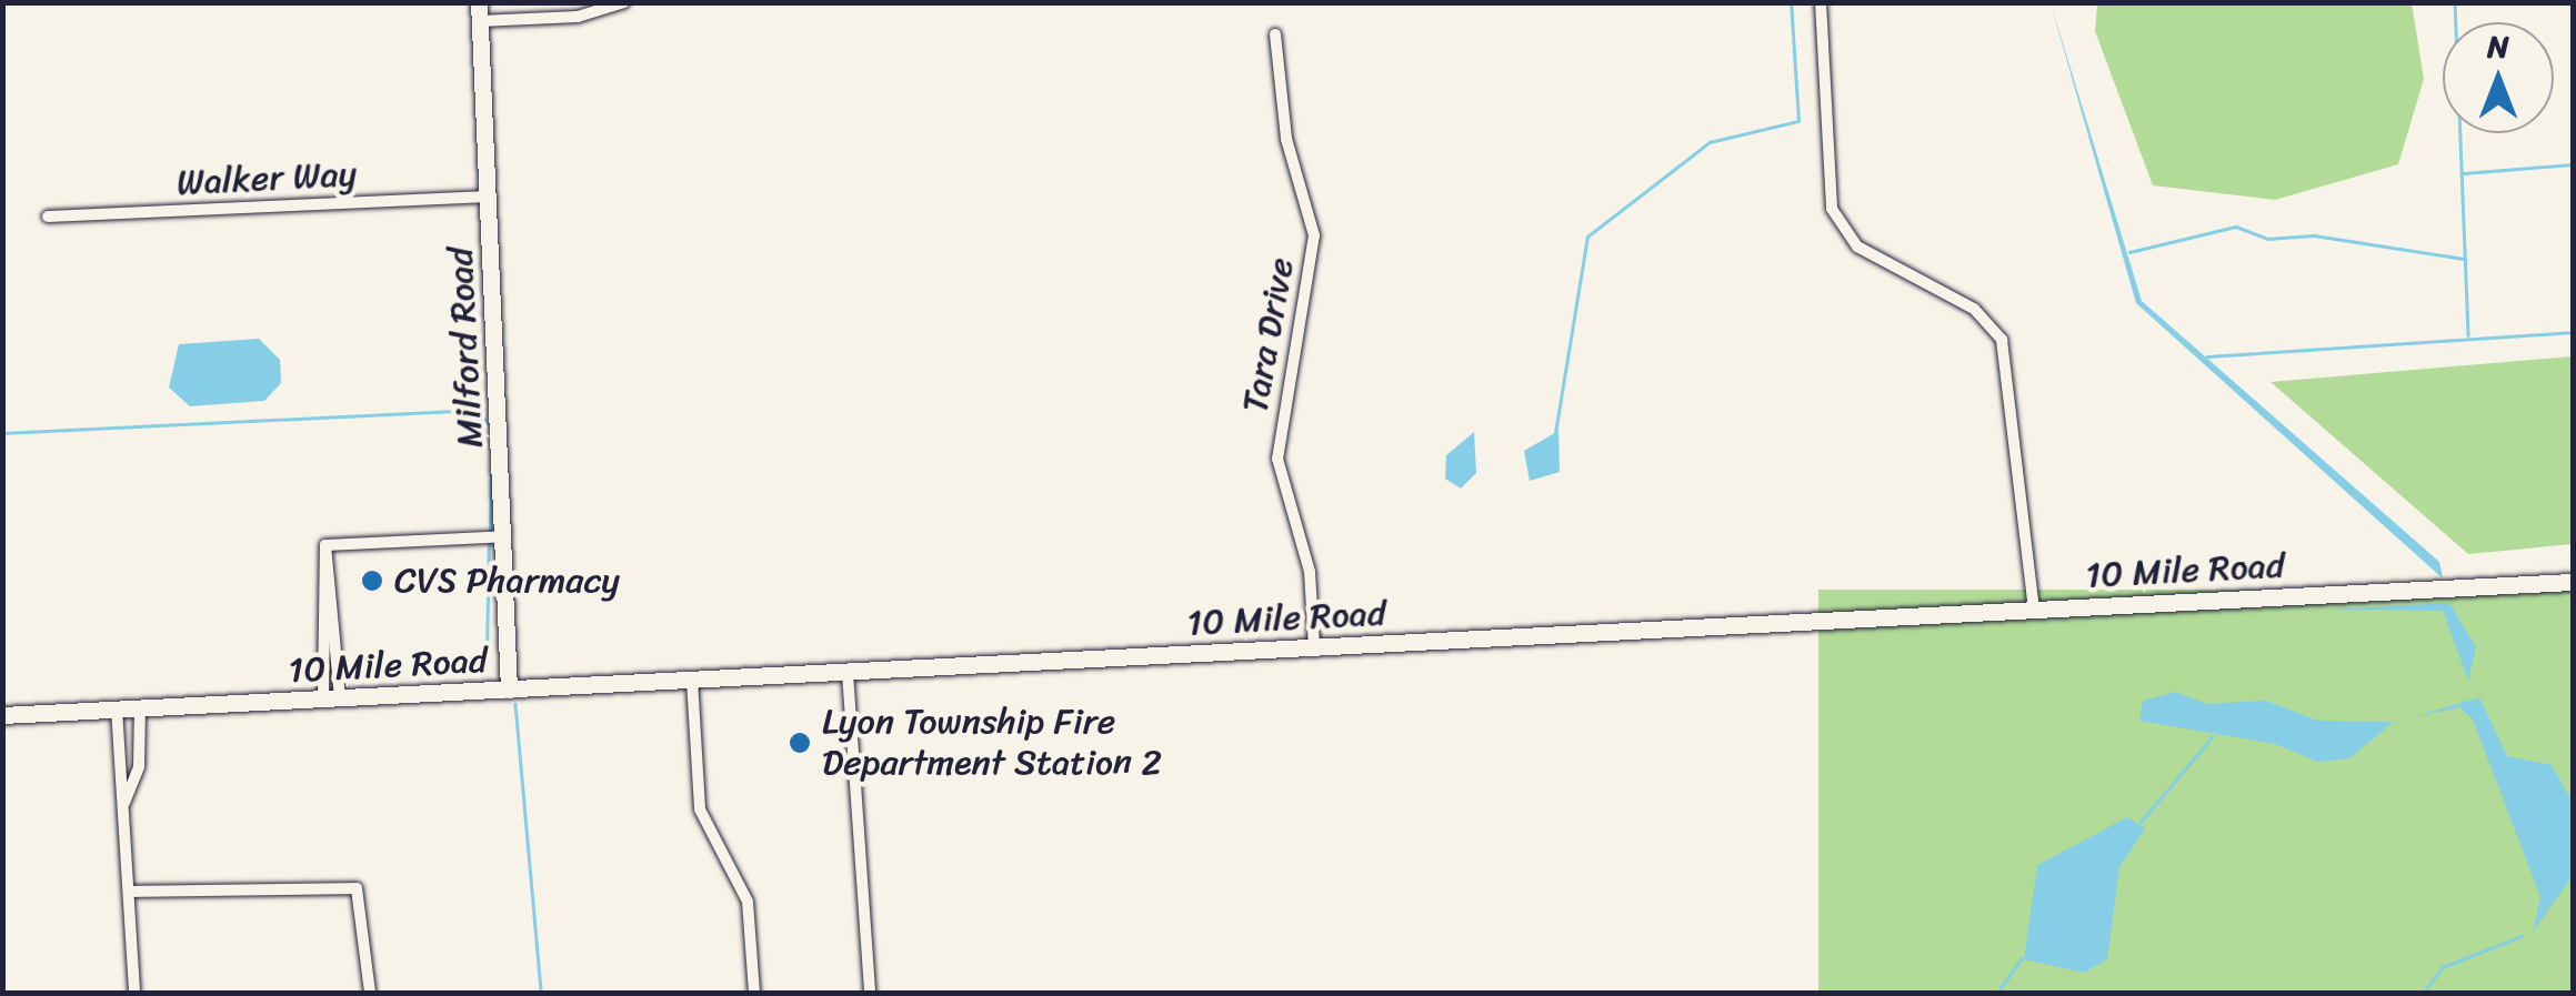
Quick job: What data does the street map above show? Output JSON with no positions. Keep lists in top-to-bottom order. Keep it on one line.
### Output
{"streets":{"main road":["Milford Road","10 Mile Road"],"street":["Walker Way","Tara Drive"]},"crossings":[["Walker Way","Milford Road"],["Tara Drive","10 Mile Road"],["Milford Road","10 Mile Road"]],"places":["CVS Pharmacy","Lyon Township Fire Department Station 2"],"north":"top"}
